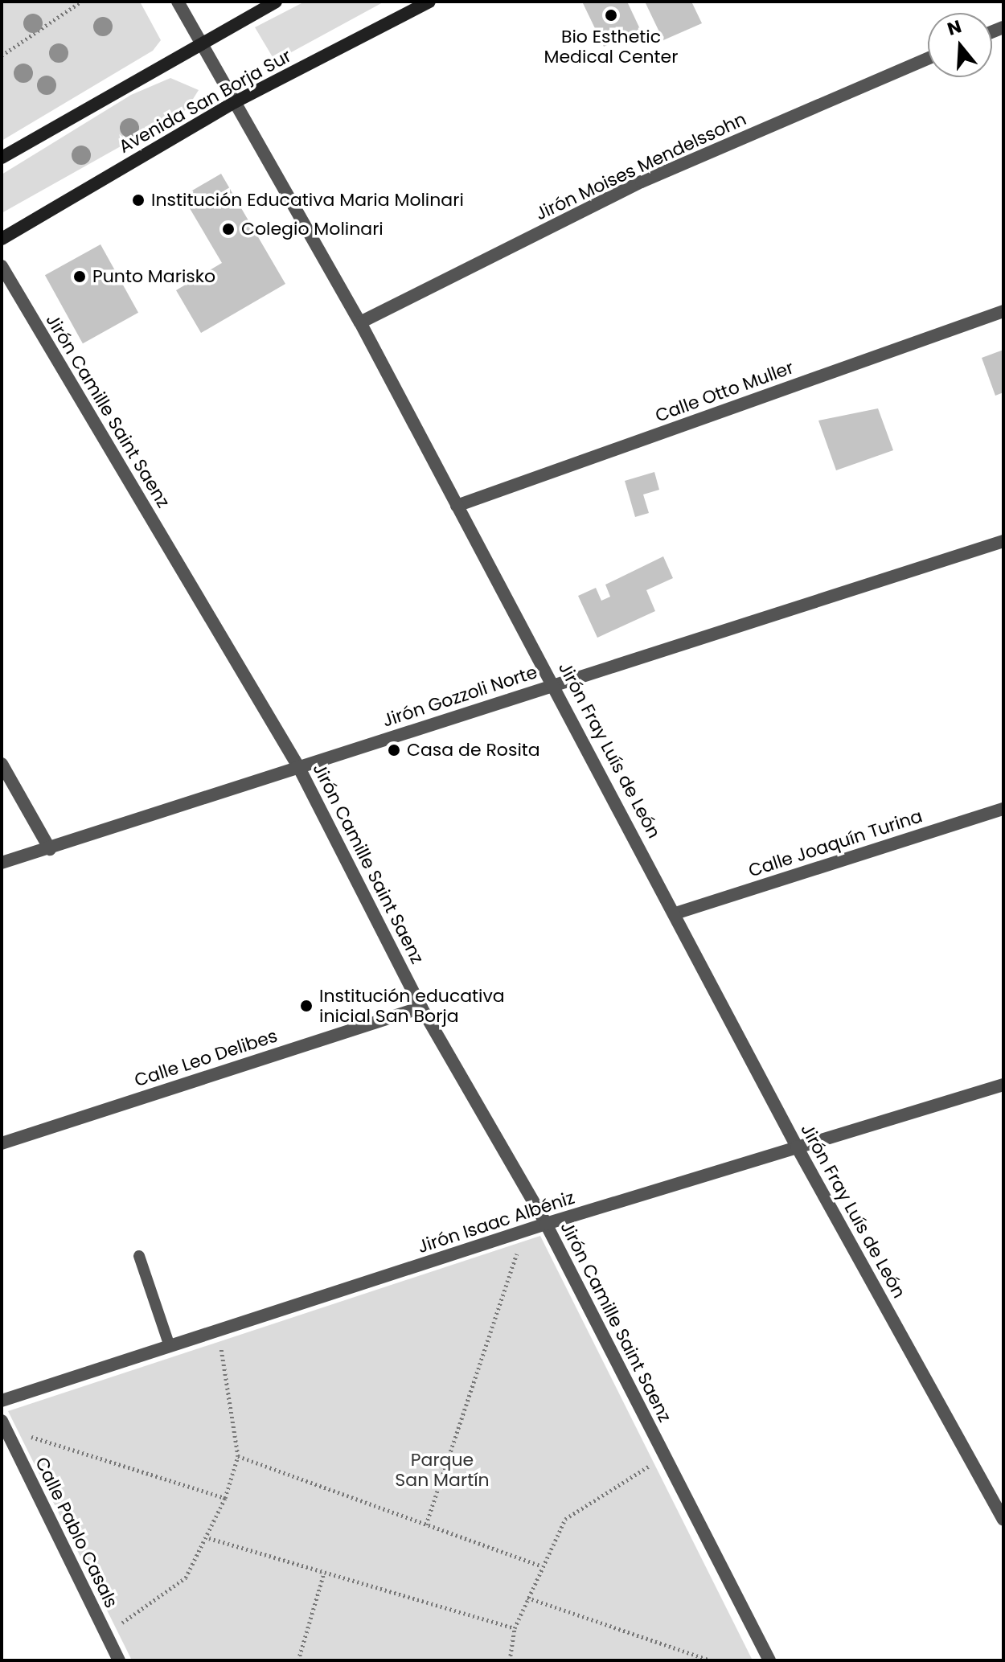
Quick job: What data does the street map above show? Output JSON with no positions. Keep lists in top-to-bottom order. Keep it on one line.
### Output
{"streets":{"main road":["Avenida San Borja Sur"],"street":["Jirón Moises Mendelssohn","Calle Otto Muller","Jirón Camille Saint Saenz","Jirón Gozzoli Norte","Jirón Fray Luís de León","Calle Joaquín Turina","Calle Leo Delibes","Jirón Isaac Albéniz","Calle Pablo Casals"]},"crossings":[["Avenida San Borja Sur","Jirón Fray Luís de León"],["Jirón Moises Mendelssohn","Jirón Fray Luís de León"],["Calle Otto Muller","Jirón Fray Luís de León"],["Jirón Camille Saint Saenz","Jirón Gozzoli Norte"],["Jirón Camille Saint Saenz","Calle Leo Delibes"],["Jirón Camille Saint Saenz","Jirón Isaac Albéniz"],["Jirón Gozzoli Norte","Jirón Fray Luís de León"],["Jirón Fray Luís de León","Calle Joaquín Turina"],["Jirón Fray Luís de León","Jirón Isaac Albéniz"]],"parks":["Parque San Martín"],"places":["Bio Esthetic Medical Center","Institución Educativa Maria Molinari","Colegio Molinari","Punto Marisko","Casa de Rosita","Institución educativa inicial San Borja"],"north":"top"}
